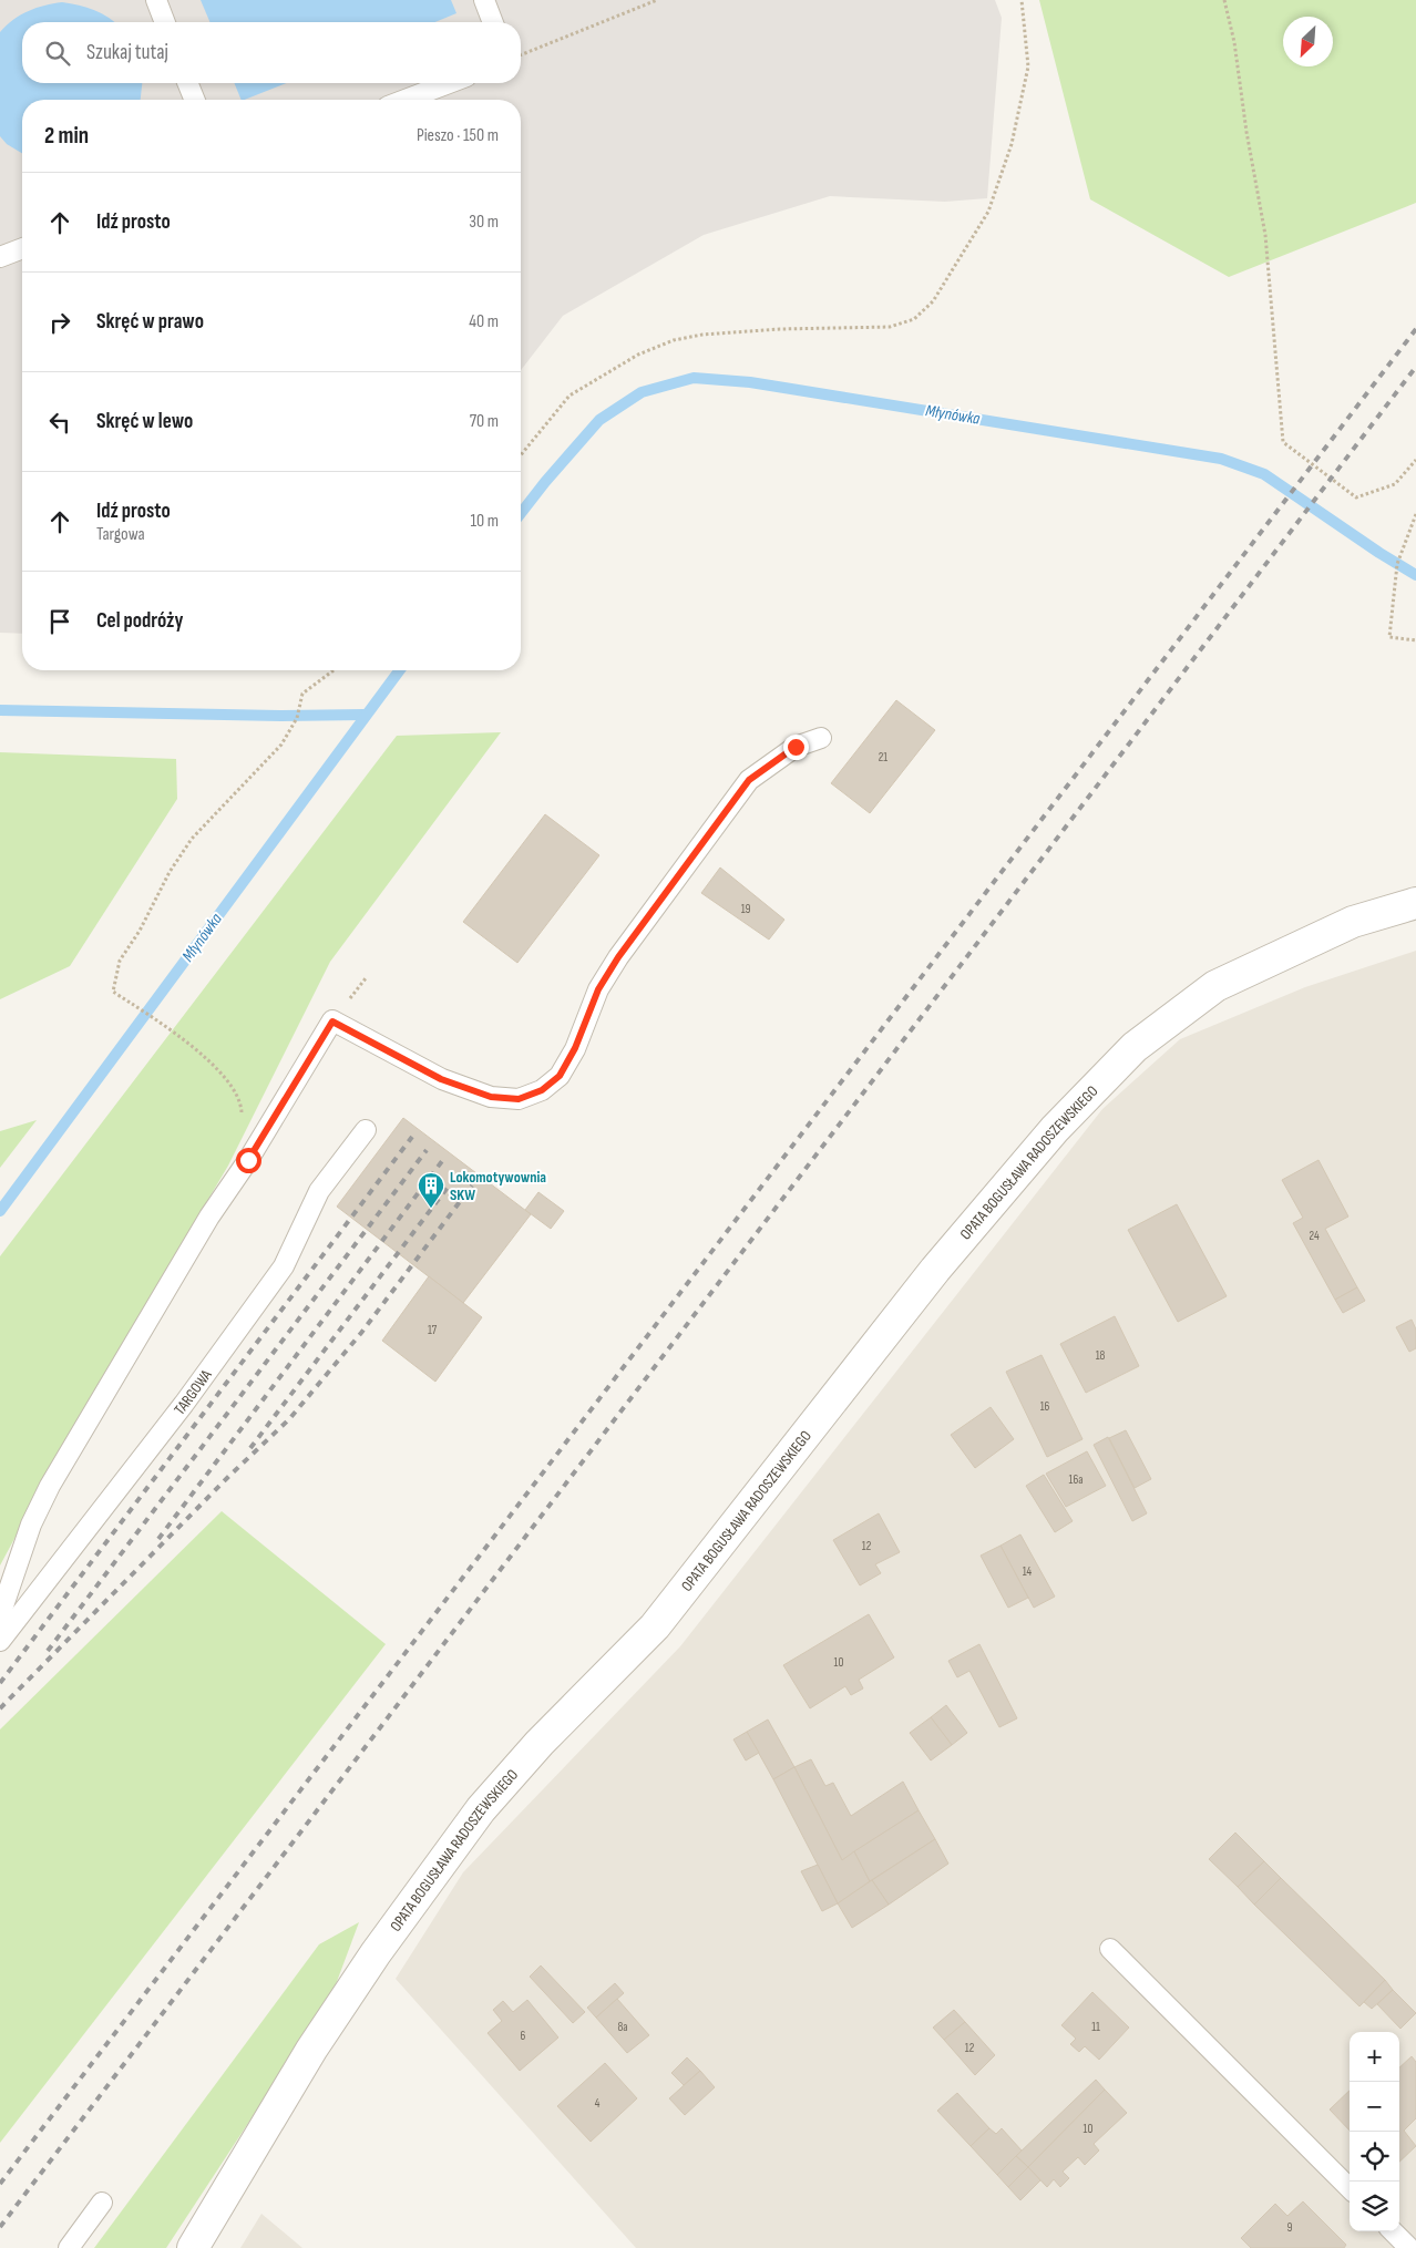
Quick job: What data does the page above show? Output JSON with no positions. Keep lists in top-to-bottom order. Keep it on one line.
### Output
{"streets":{"street":["OPATA BOGUSŁAWA RADOSZEWSKIEGO"],"lane":["TARGOWA"]},"water":["Młynówka"],"places":{"building":["Lokomotywownia SKW"]},"house_numbers":["21","19","24","17","18","16","16a","12","14","10","8a","11","6","12","4","10","9"],"north":"bottom left","page":{"search":"Szukaj tutaj","heading":["2 min","Pieszo · 150 m"],"list":[["Idź prosto","30 m"],["Skręć w prawo","40 m"],["Skręć w lewo","70 m"],["Idź prosto","Targowa","10 m"],"Cel podróży"],"map_buttons":["+","−"]}}
